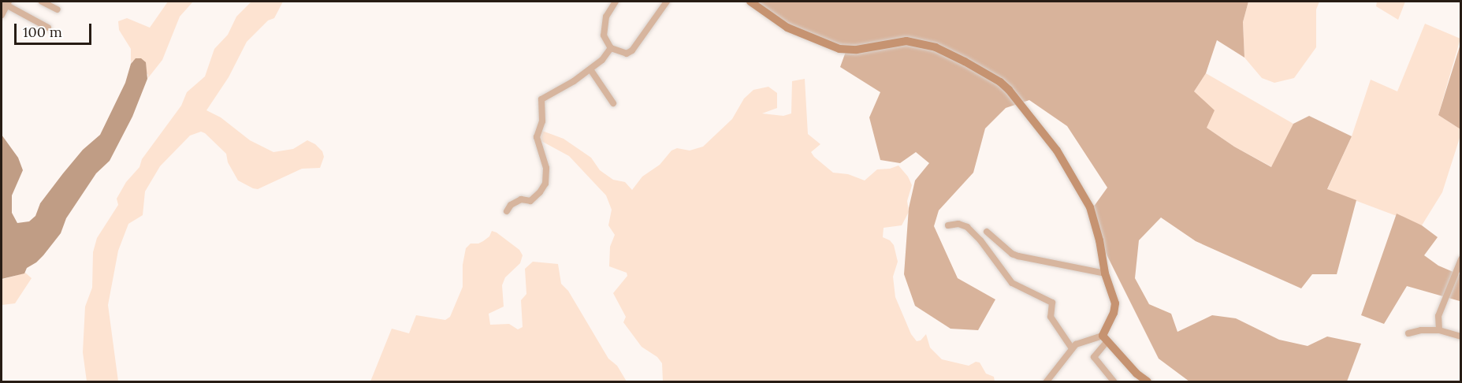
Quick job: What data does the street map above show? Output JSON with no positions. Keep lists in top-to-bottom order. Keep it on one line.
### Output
{"scale_bar":"100 m"}
